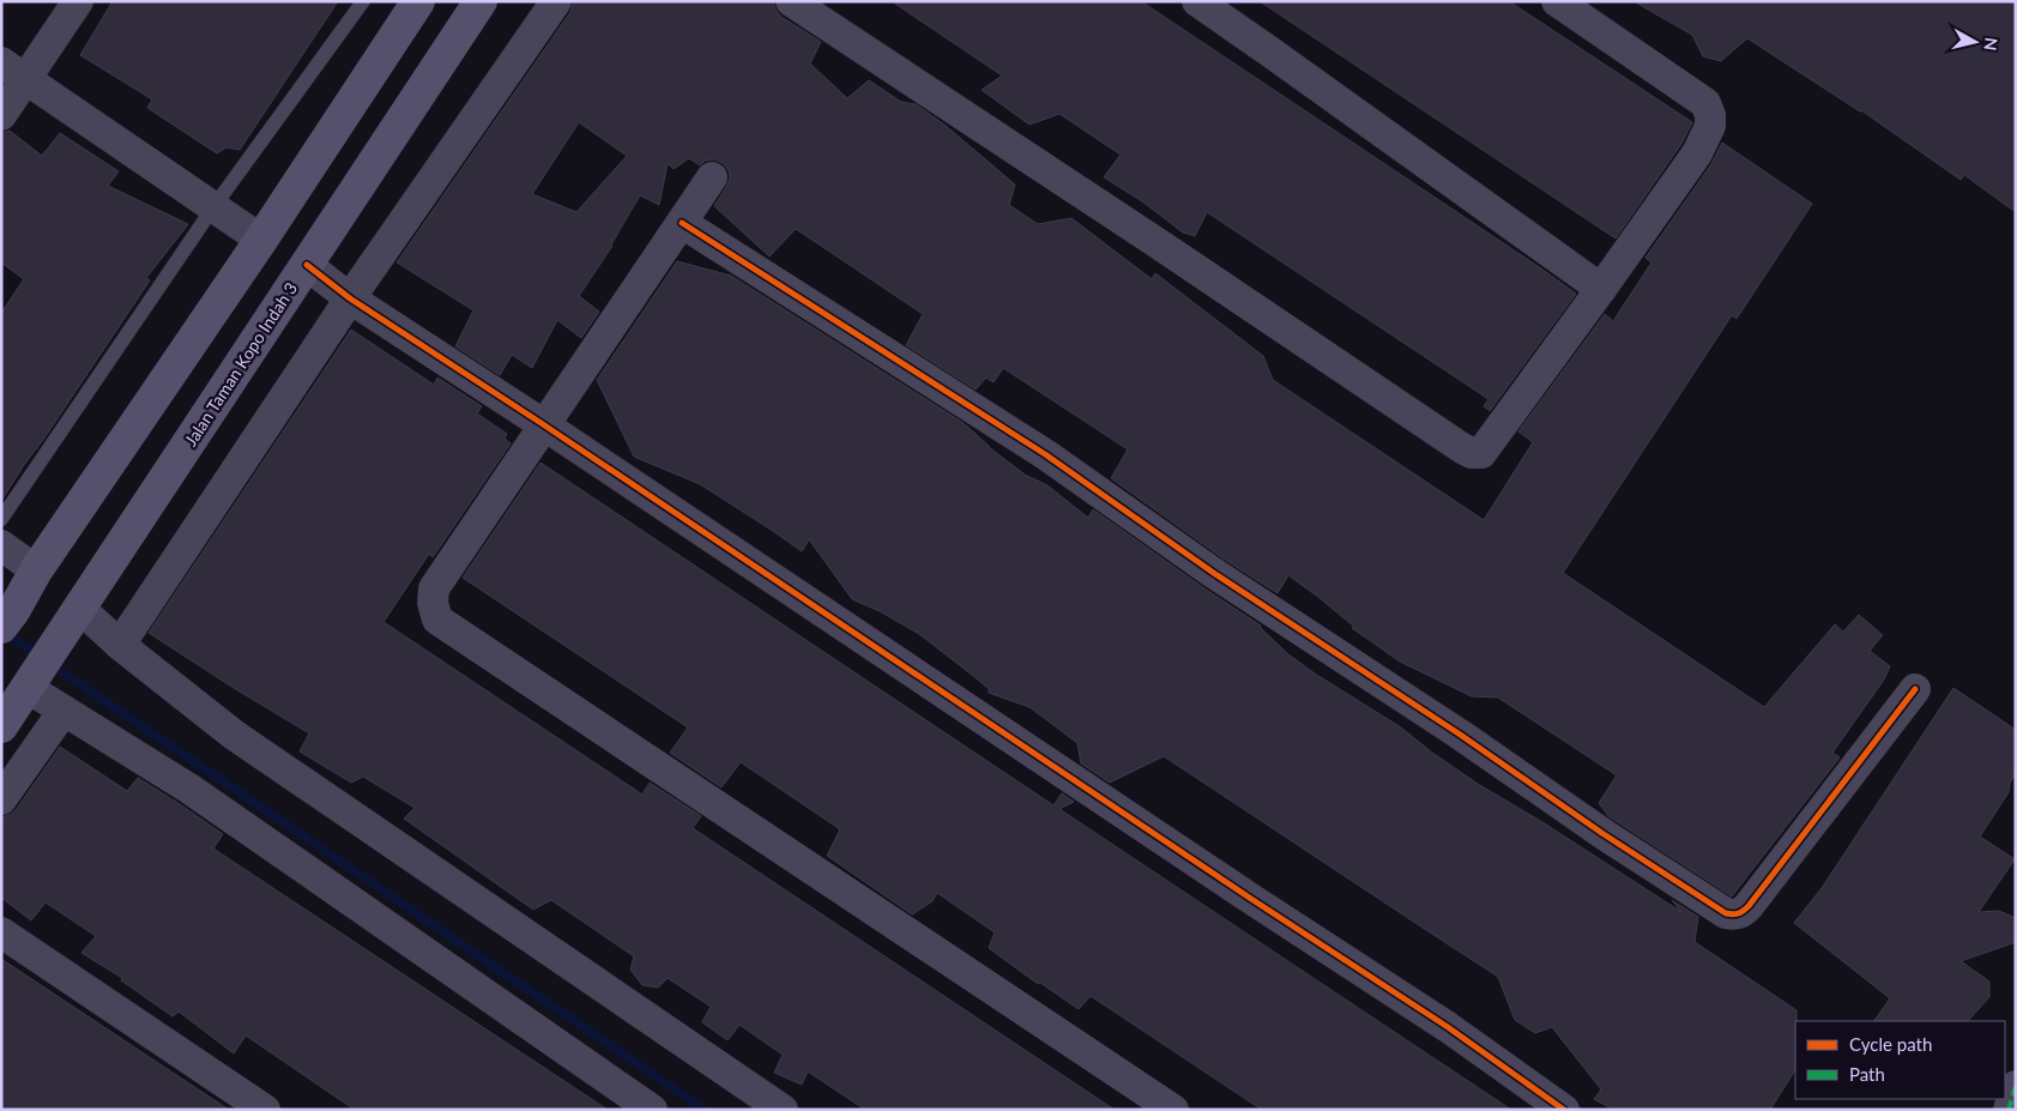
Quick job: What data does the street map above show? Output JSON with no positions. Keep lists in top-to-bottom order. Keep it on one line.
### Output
{"streets":{"main road":["Jalan Taman Kopo Indah 3"]},"legend":["Cycle path","Path"],"north":"right"}
